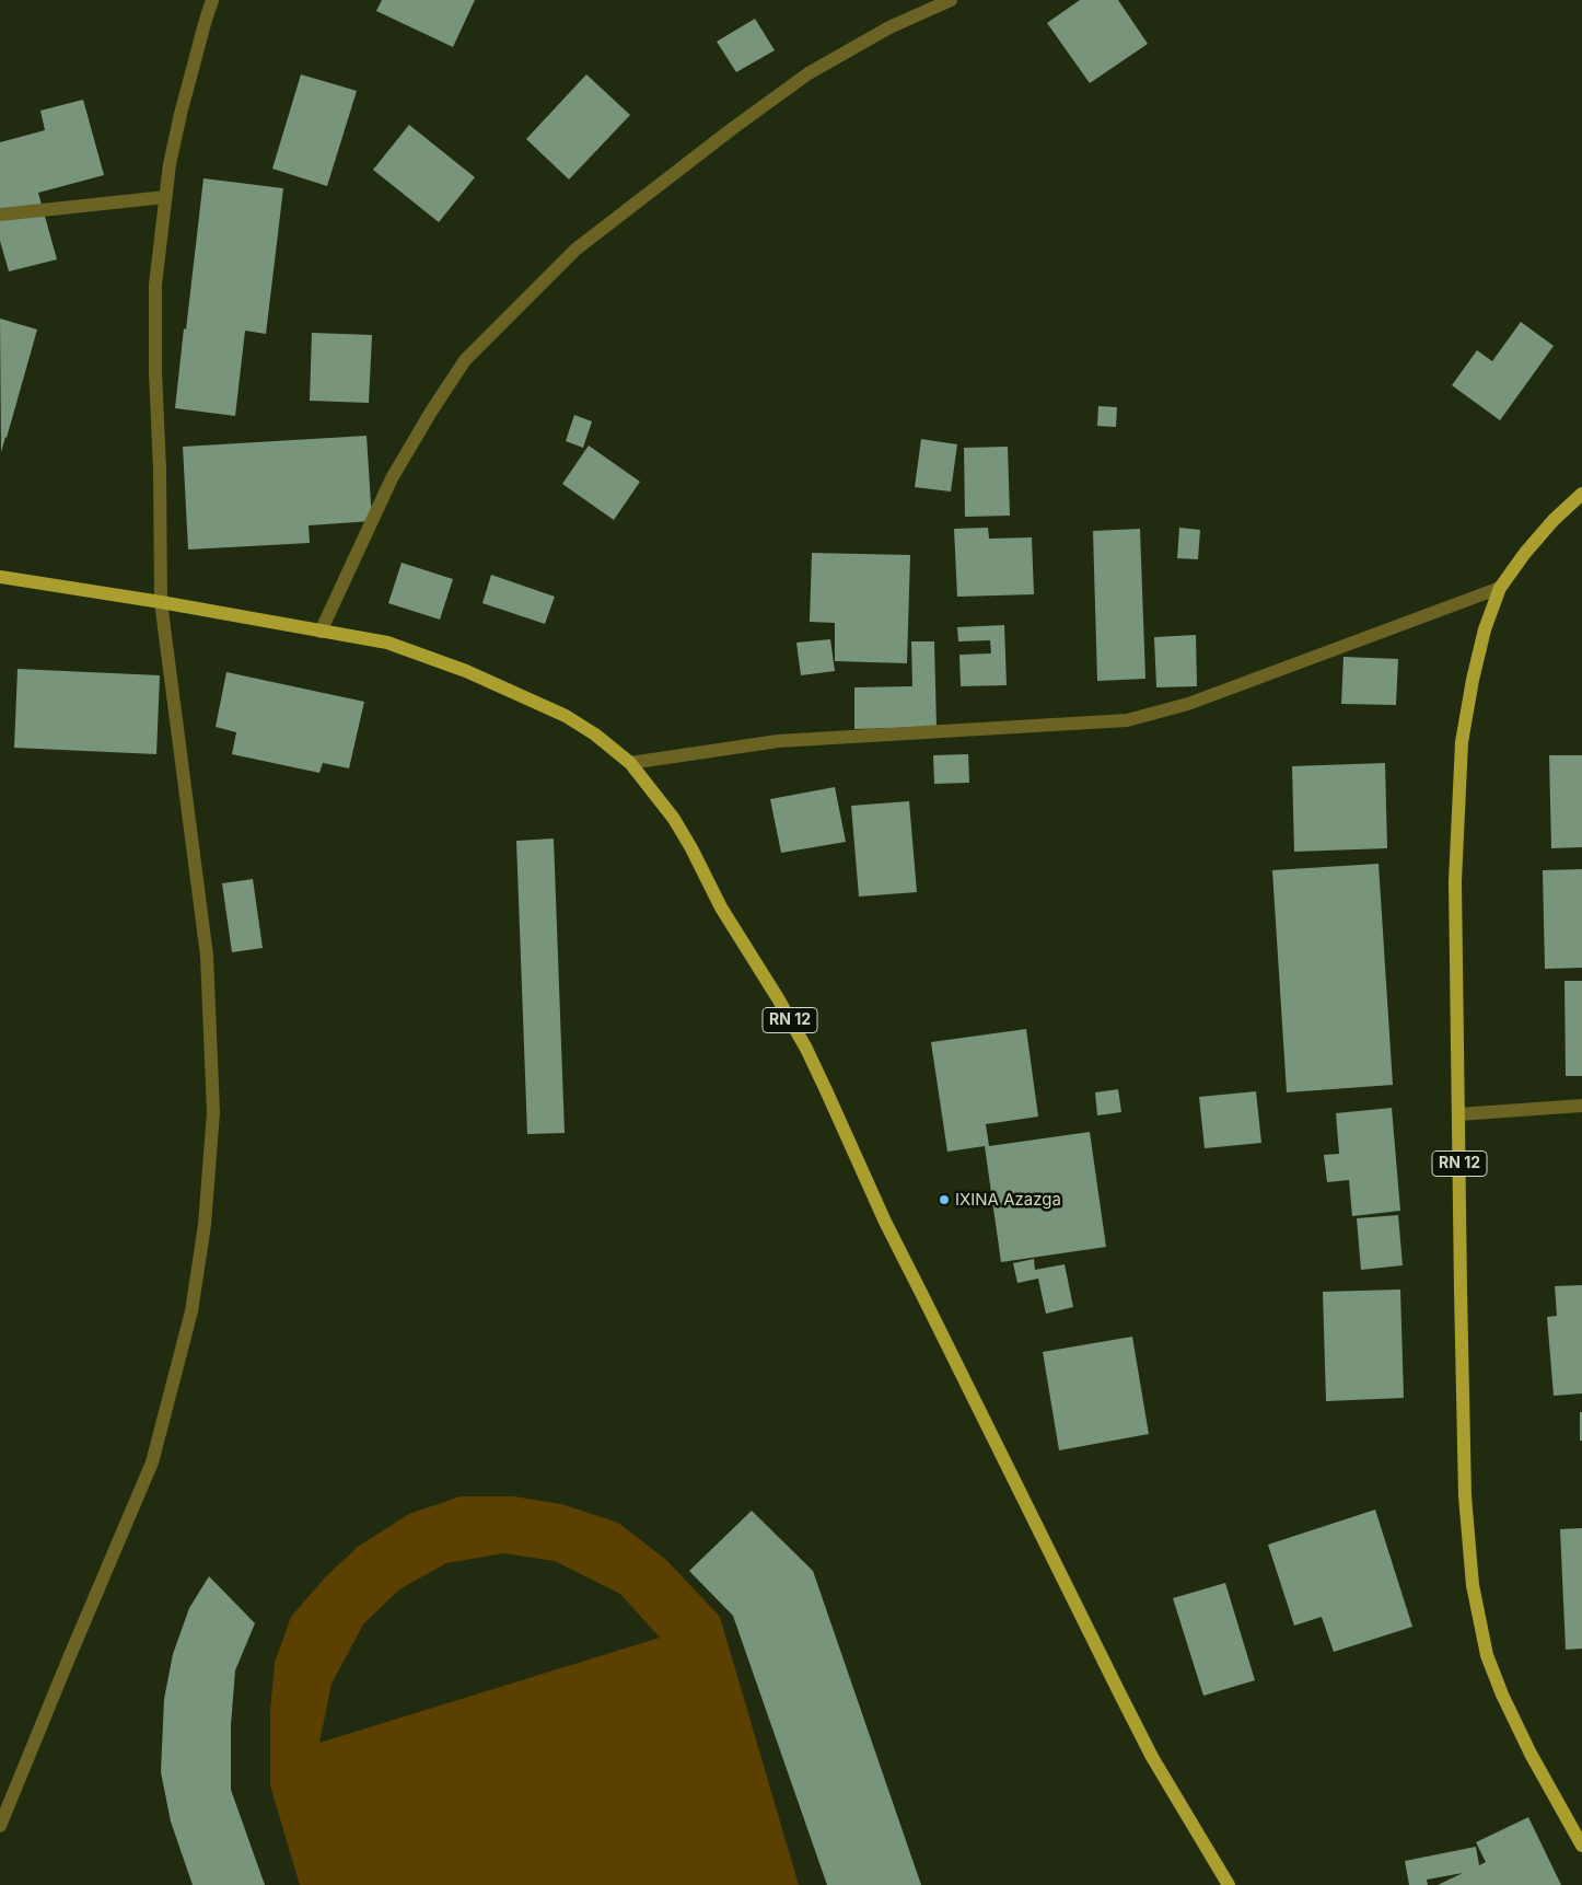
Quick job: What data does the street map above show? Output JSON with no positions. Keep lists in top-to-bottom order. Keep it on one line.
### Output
{"streets":{"main road":["RN 12"]},"places":["IXINA Azazga"]}
